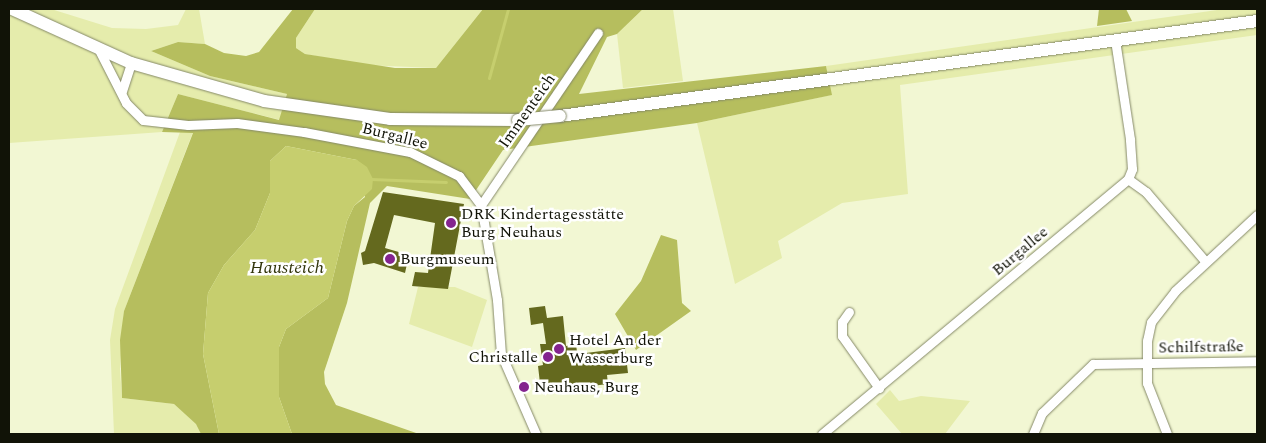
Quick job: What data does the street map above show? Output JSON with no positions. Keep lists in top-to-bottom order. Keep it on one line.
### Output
{"streets":{"street":["Immenteich","Burgallee","Schilfstraße"]},"crossings":[["Immenteich","Burgallee"]],"water":["Hausteich"],"places":["DRK Kindertagesstätte Burg Neuhaus","Burgmuseum","Hotel An der Wasserburg","Christalle","Neuhaus, Burg"]}
